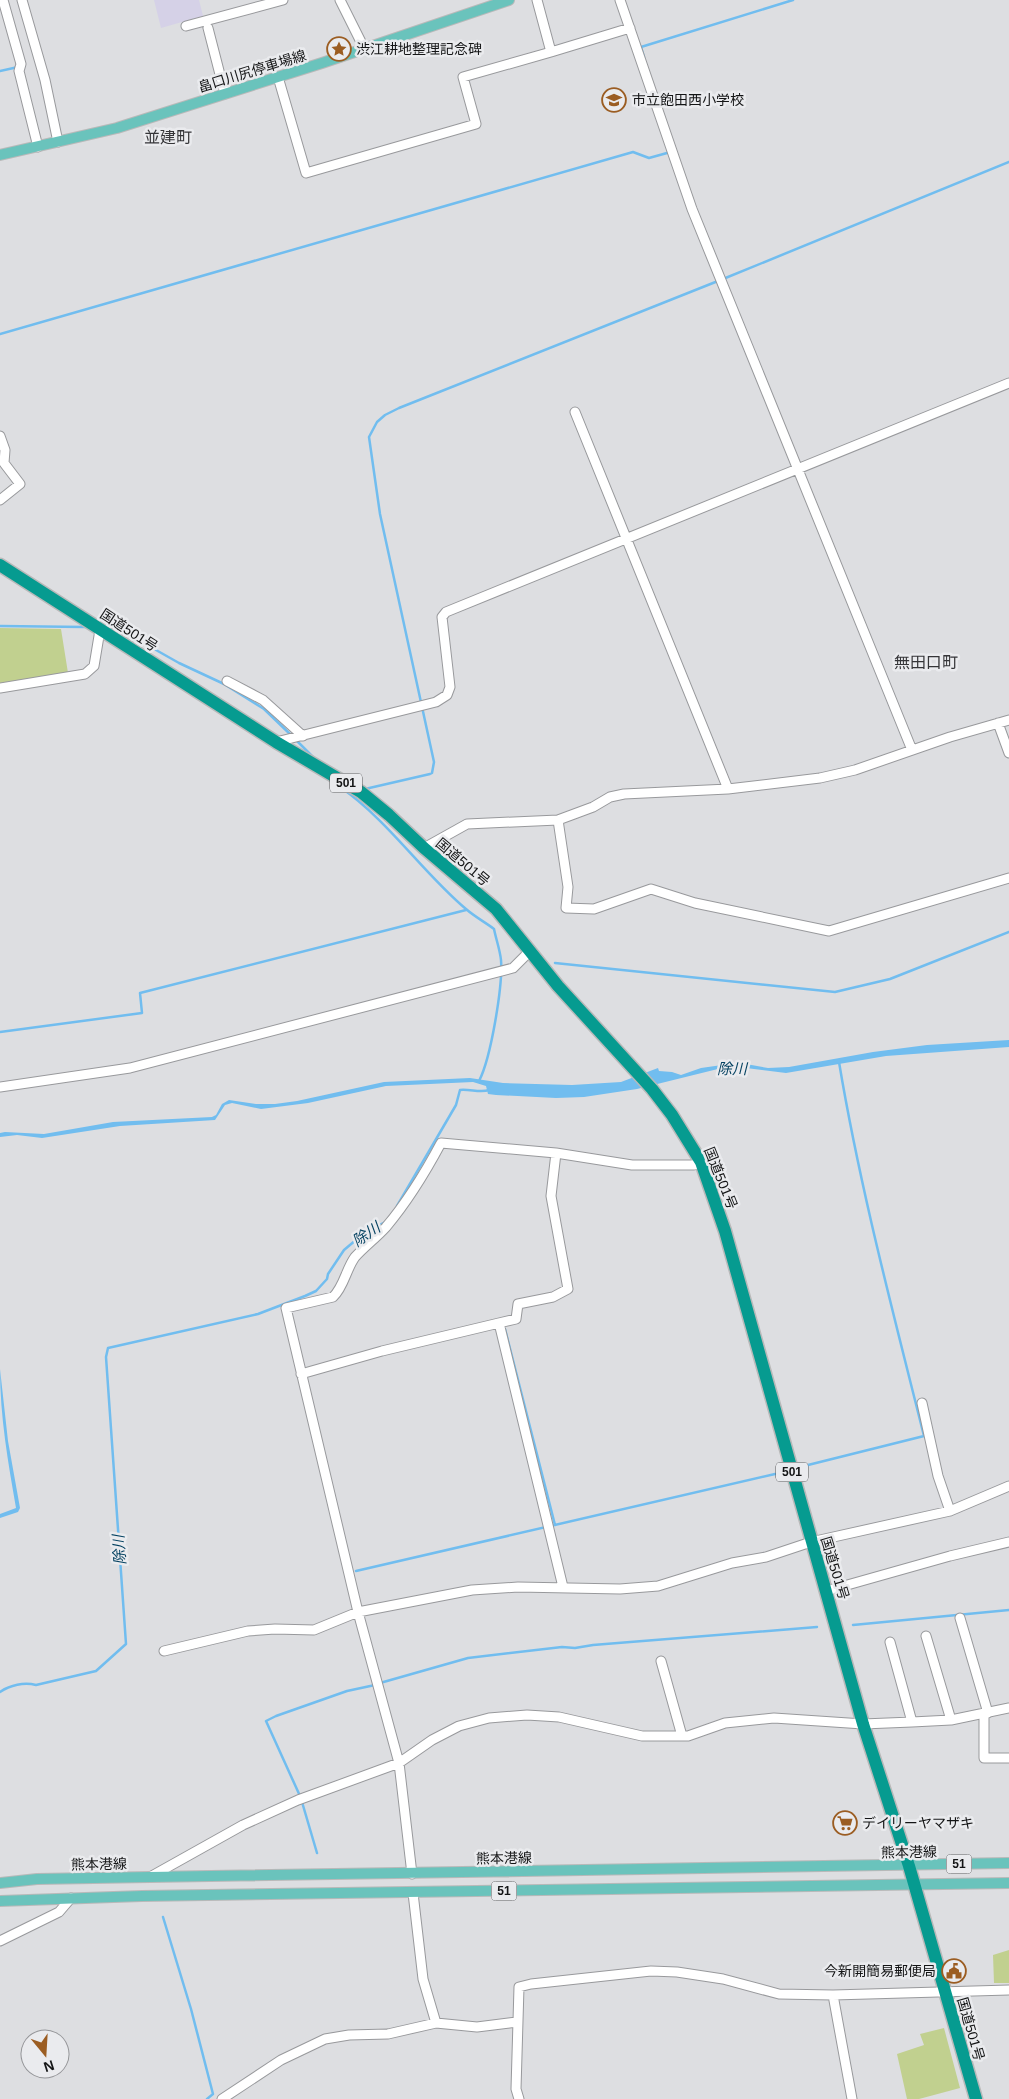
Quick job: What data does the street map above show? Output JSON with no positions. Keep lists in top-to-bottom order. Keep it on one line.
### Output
{"streets":{"highway":["国道501号","501"],"main road":["畠口川尻停車場線","熊本港線","51"]},"crossings":[["国道501号","熊本港線"],["国道501号","51"]],"districts":["並建町","無田口町"],"water":["除川"],"places":{"place":["渋江耕地整理記念碑"],"school or university":["市立飽田西小学校"],"supermarket":["デイリーヤマザキ"],"public building":["今新開簡易郵便局"]},"north":"bottom"}
